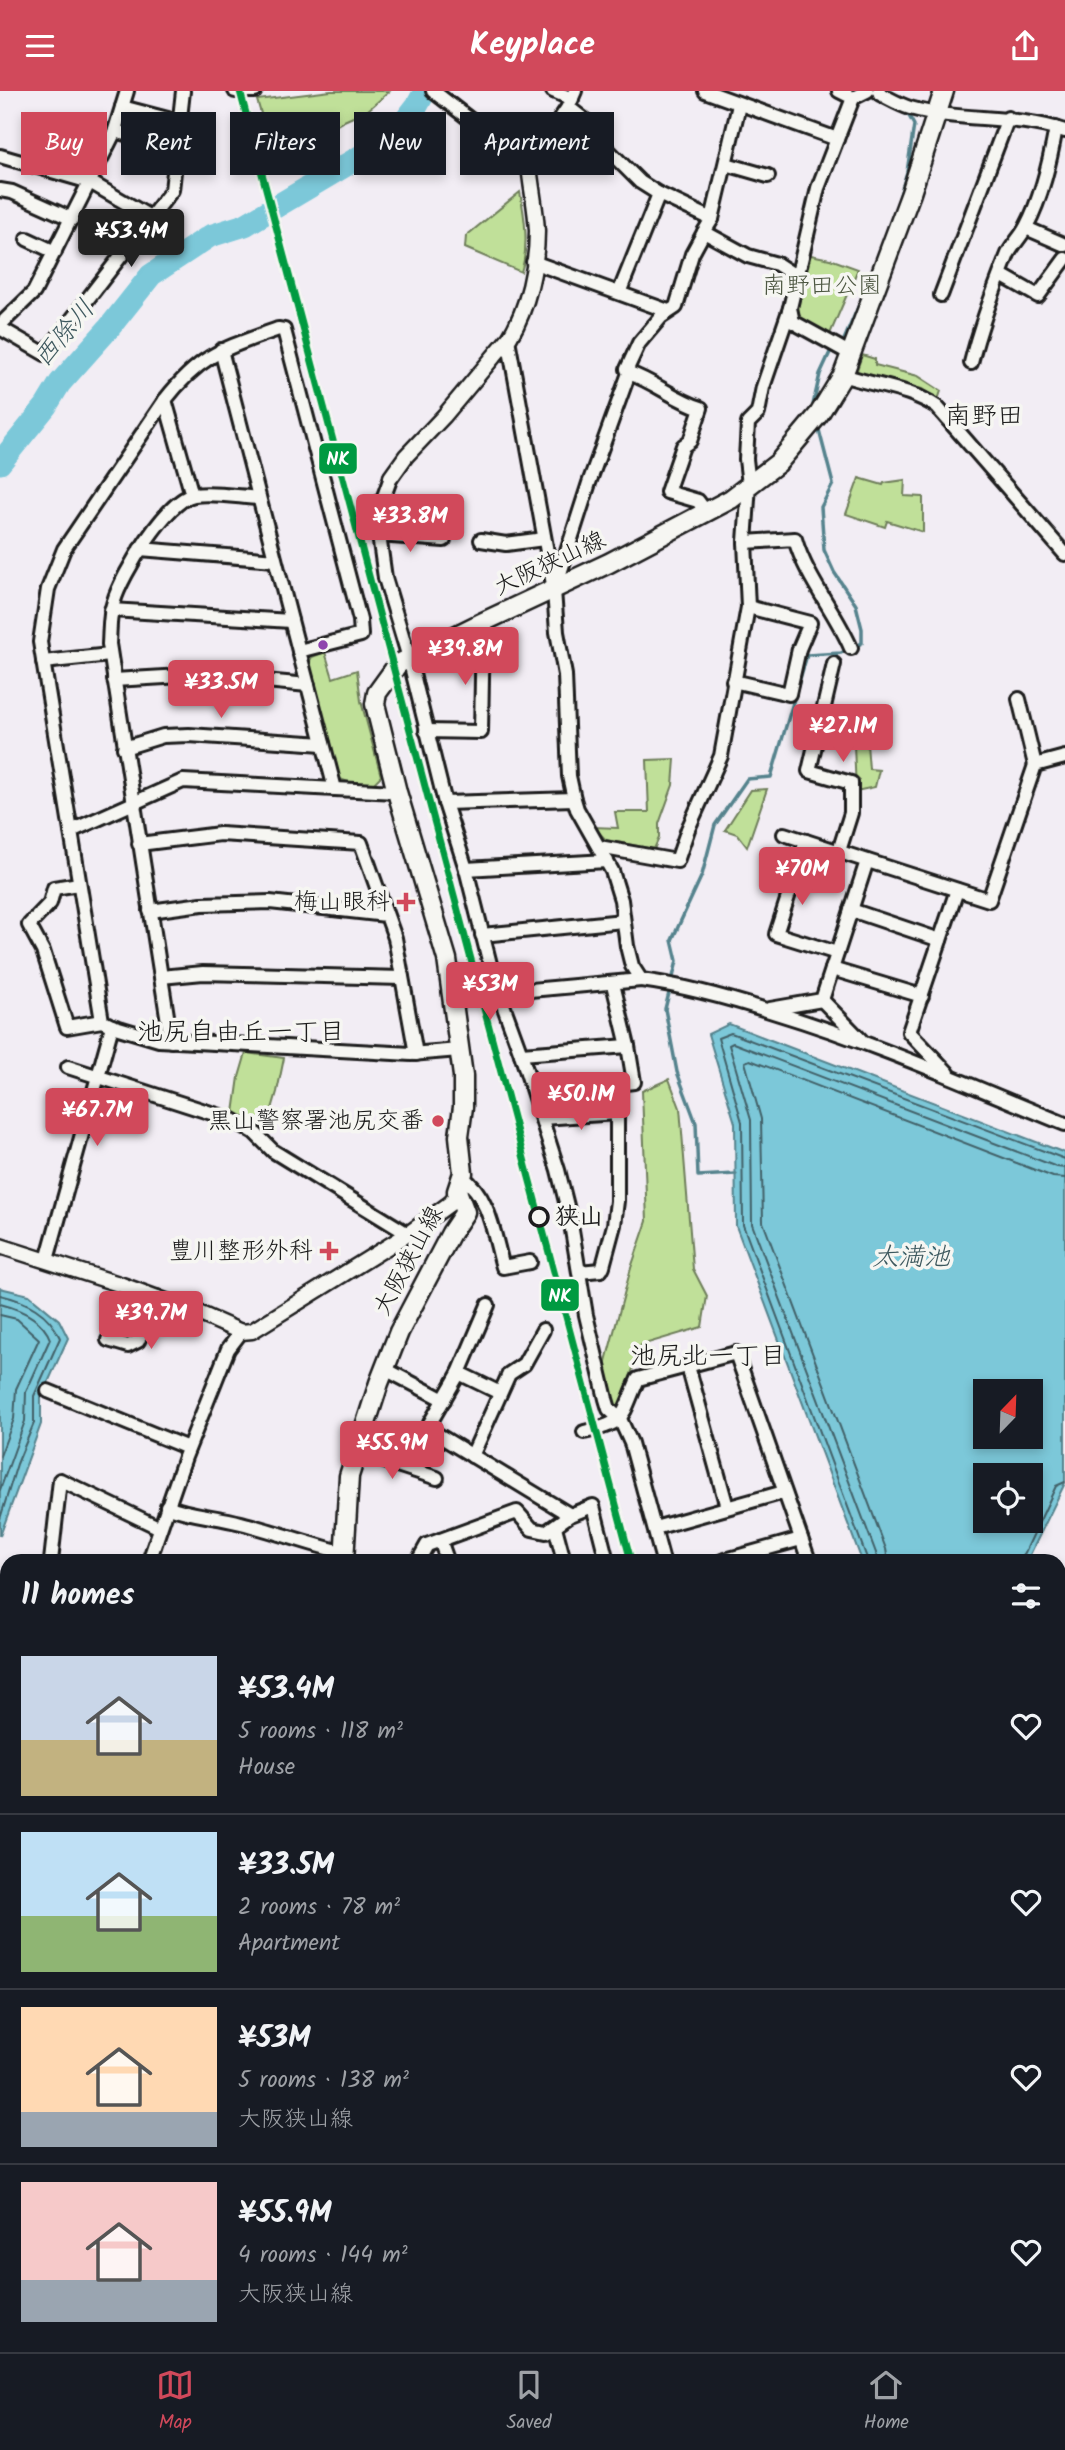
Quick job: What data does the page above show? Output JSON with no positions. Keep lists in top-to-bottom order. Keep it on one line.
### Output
{"streets":{"main road":["大阪狭山線"]},"districts":["南野田","池尻自由丘一丁目","池尻北一丁目"],"water":["西除川","太満池"],"parks":["南野田公園"],"places":{"health":["梅山眼科","豊川整形外科"],"other":["黒山警察署池尻交番","狭山"]},"lines":["transit line NK"],"north":"top right","page":{"header":"Keyplace","chip":["Buy","Rent","Filters","New","Apartment"],"price":["¥53.4M","¥33.8M","¥39.8M","¥33.5M","¥27.1M","¥70M","¥53M","¥50.1M","¥67.7M","¥39.7M","¥55.9M"],"heading":"11 homes","list":[{"name":"¥53.4M","note":"5 rooms · 118 m² · House"},{"name":"¥33.5M","note":"2 rooms · 78 m² · Apartment"},{"name":"¥53M","note":"5 rooms · 138 m² · 大阪狭山線"},{"name":"¥55.9M","note":"4 rooms · 144 m² · 大阪狭山線"}],"tabs":["Map","Saved","Home"]}}
